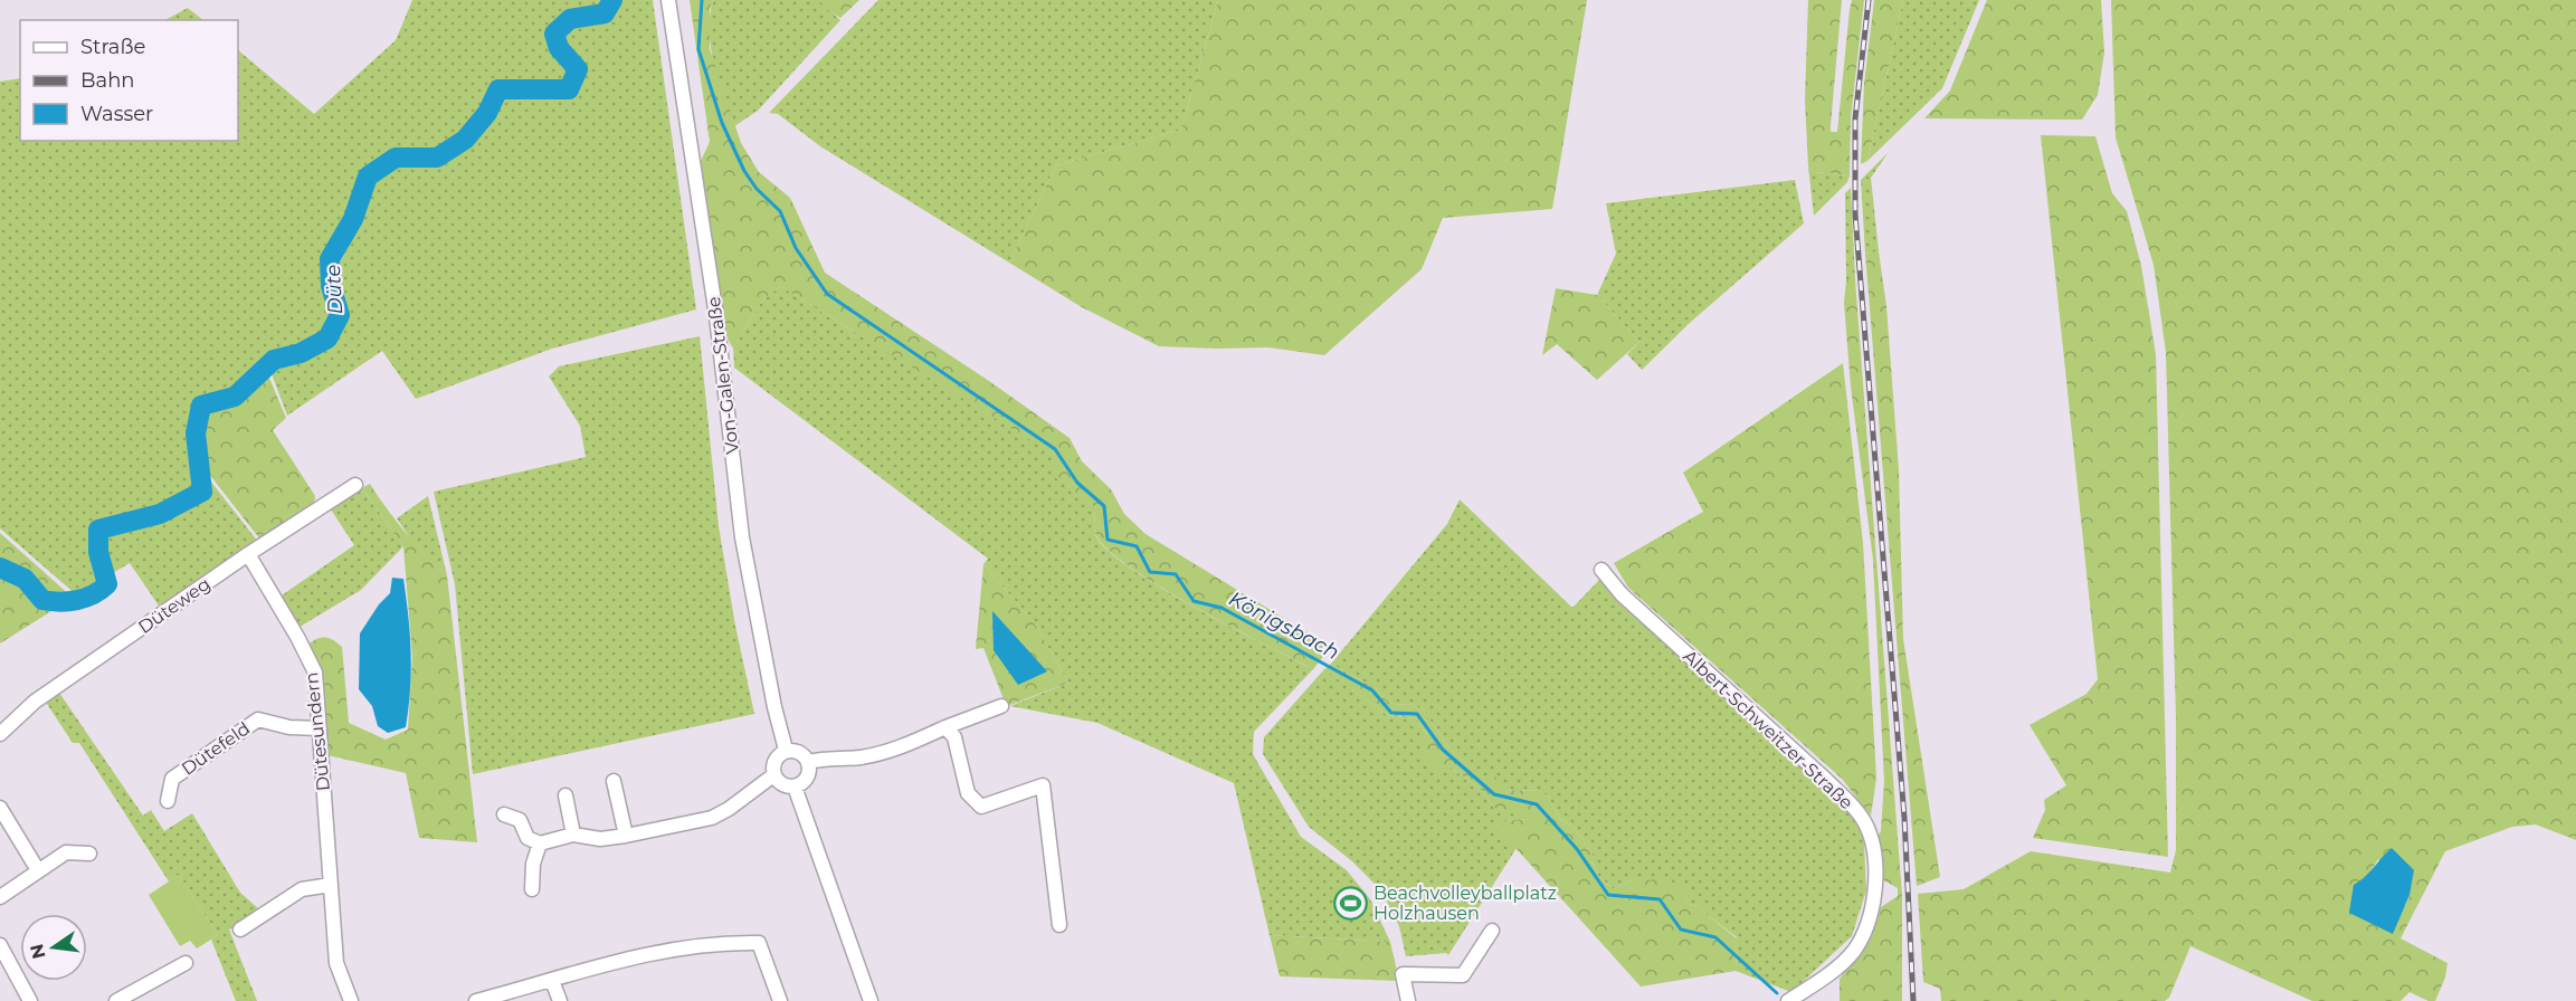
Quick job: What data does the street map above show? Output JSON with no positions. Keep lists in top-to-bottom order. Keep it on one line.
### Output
{"streets":{"street":["Von-Galen-Straße","Düteweg","Albert-Schweitzer-Straße","Dütesundern","Dütefeld"]},"crossings":[["Düteweg","Dütesundern"],["Dütesundern","Dütefeld"]],"water":["Düte","Königsbach"],"places":{"sports":["Beachvolleyballplatz Holzhausen"]},"legend":["Straße","Bahn","Wasser"],"north":"left"}
